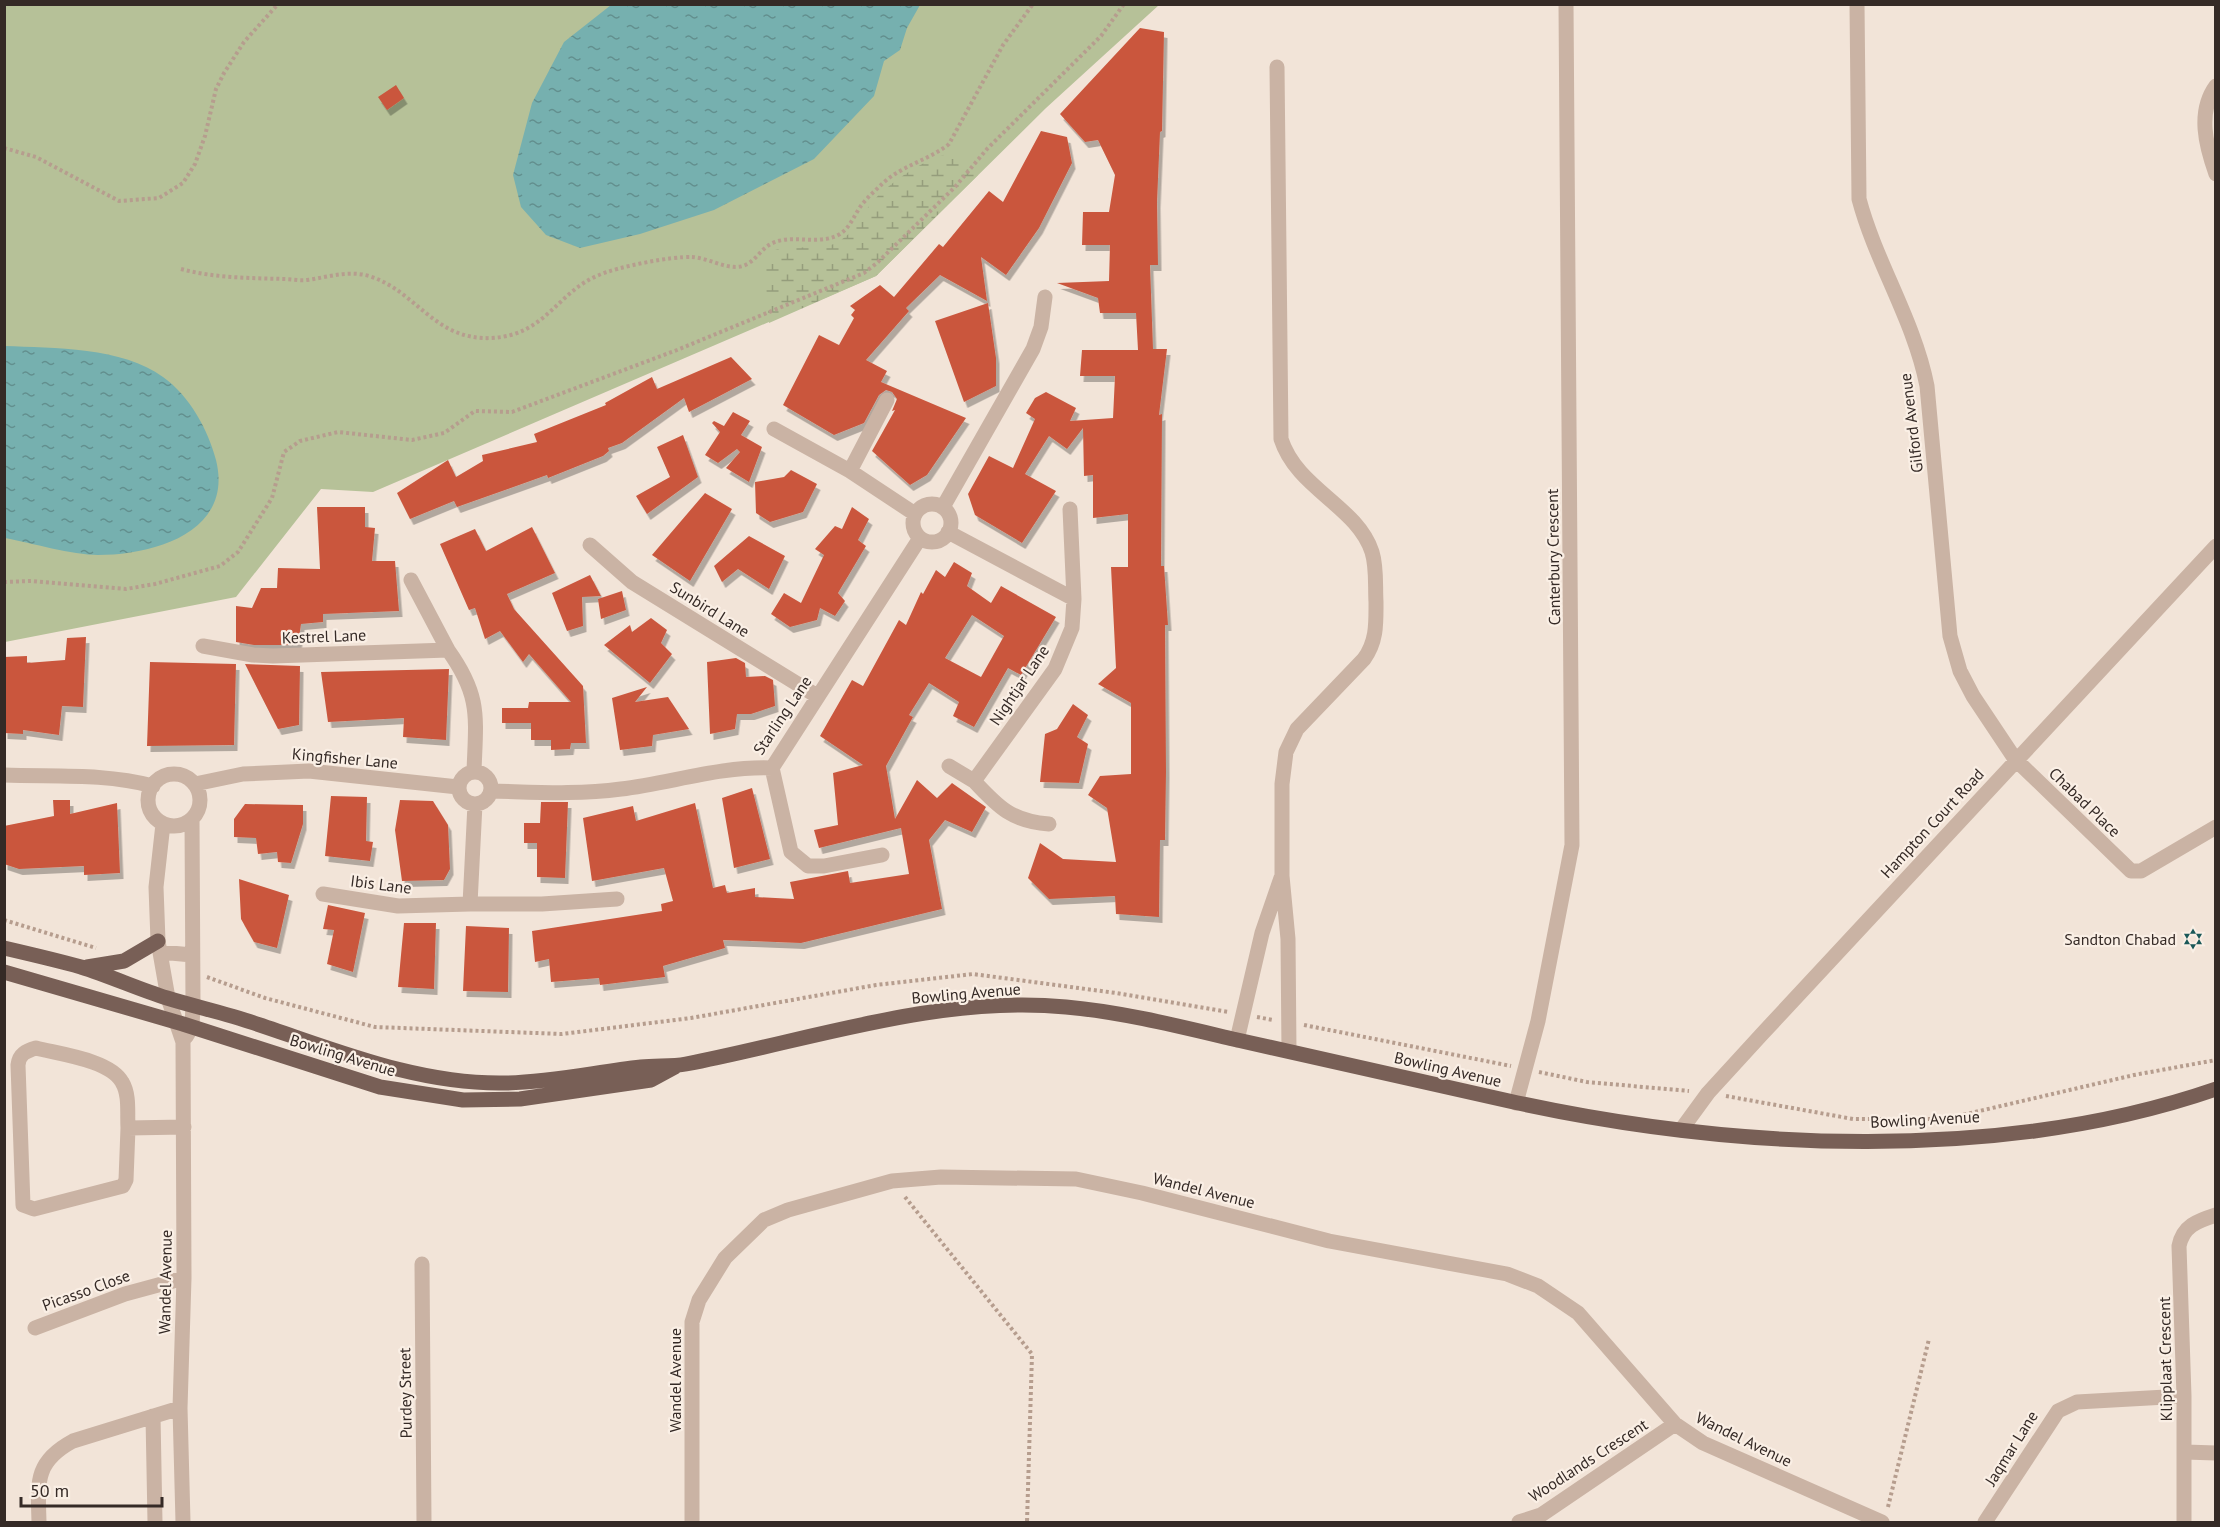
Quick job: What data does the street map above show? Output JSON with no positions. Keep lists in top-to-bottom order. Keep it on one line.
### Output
{"streets":{"main road":["Bowling Avenue"],"street":["Gilford Avenue","Canterbury Crescent","Sunbird Lane","Kestrel Lane","Nightjar Lane","Starling Lane","Kingfisher Lane","Chabad Place","Hampton Court Road","Ibis Lane","Wandel Avenue","Picasso Close","Klipplaat Crescent","Purdey Street","Jaqmar Lane","Woodlands Crescent"]},"crossings":[["Gilford Avenue","Chabad Place"],["Gilford Avenue","Hampton Court Road"],["Canterbury Crescent","Bowling Avenue"],["Sunbird Lane","Starling Lane"],["Starling Lane","Kingfisher Lane"],["Chabad Place","Hampton Court Road"],["Hampton Court Road","Bowling Avenue"],["Bowling Avenue","Wandel Avenue"],["Wandel Avenue","Picasso Close"],["Wandel Avenue","Woodlands Crescent"],["Klipplaat Crescent","Jaqmar Lane"]],"places":{"synagogue":["Sandton Chabad"]},"scale_bar":"50 m"}
